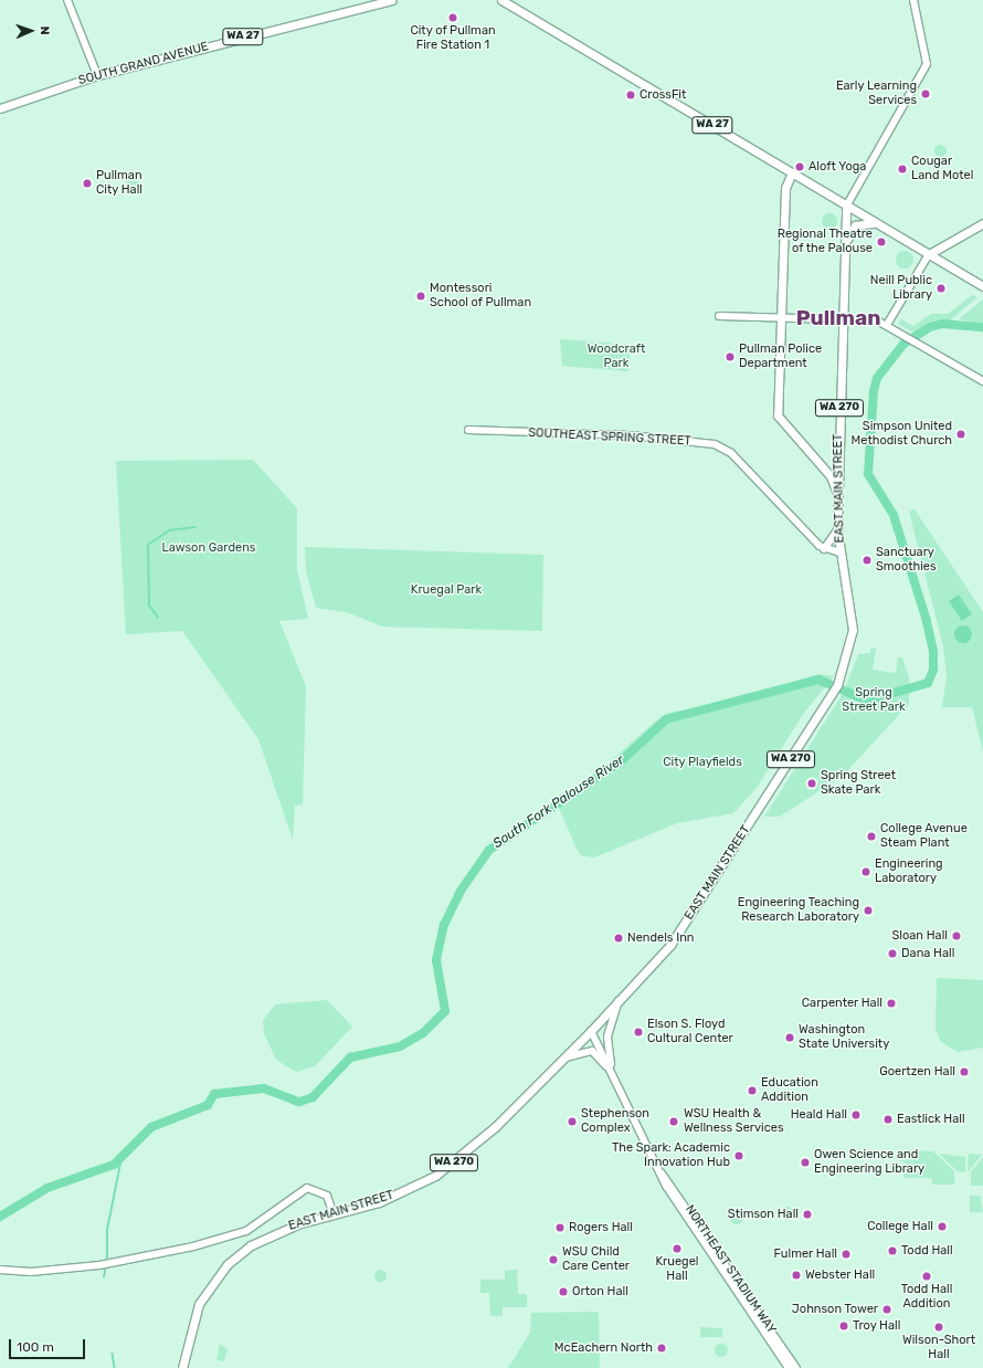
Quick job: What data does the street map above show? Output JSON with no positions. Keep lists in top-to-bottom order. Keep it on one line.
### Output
{"streets":{"main road":["WA 27","SOUTH GRAND AVENUE","WA 270","EAST MAIN STREET"],"street":["SOUTHEAST SPRING STREET","NORTHEAST STADIUM WAY"]},"crossings":[["WA 27","WA 270"],["WA 27","EAST MAIN STREET"],["WA 270","EAST MAIN STREET"],["EAST MAIN STREET","NORTHEAST STADIUM WAY"]],"districts":["Pullman"],"water":["South Fork Palouse River"],"parks":["Woodcraft Park","Lawson Gardens","Kruegal Park","Spring Street Park","City Playfields"],"places":["City of Pullman Fire Station 1","Early Learning Services","CrossFit","Aloft Yoga","Cougar Land Motel","Pullman City Hall","Regional Theatre of the Palouse","Neill Public Library","Montessori School of Pullman","Pullman Police Department","Simpson United Methodist Church","Sanctuary Smoothies","Spring Street Skate Park","College Avenue Steam Plant","Engineering Laboratory","Engineering Teaching Research Laboratory","Sloan Hall","Nendels Inn","Dana Hall","Carpenter Hall","Elson S. Floyd Cultural Center","Washington State University","Goertzen Hall","Education Addition","Heald Hall","Eastlick Hall","Stephenson Complex","WSU Health & Wellness Services","The Spark: Academic Innovation Hub","Owen Science and Engineering Library","Stimson Hall","College Hall","Rogers Hall","Kruegel Hall","Todd Hall","Fulmer Hall","WSU Child Care Center","Webster Hall","Todd Hall Addition","Orton Hall","Johnson Tower","Troy Hall","Wilson-Short Hall","McEachern North"],"scale_bar":"100 m","north":"right"}
